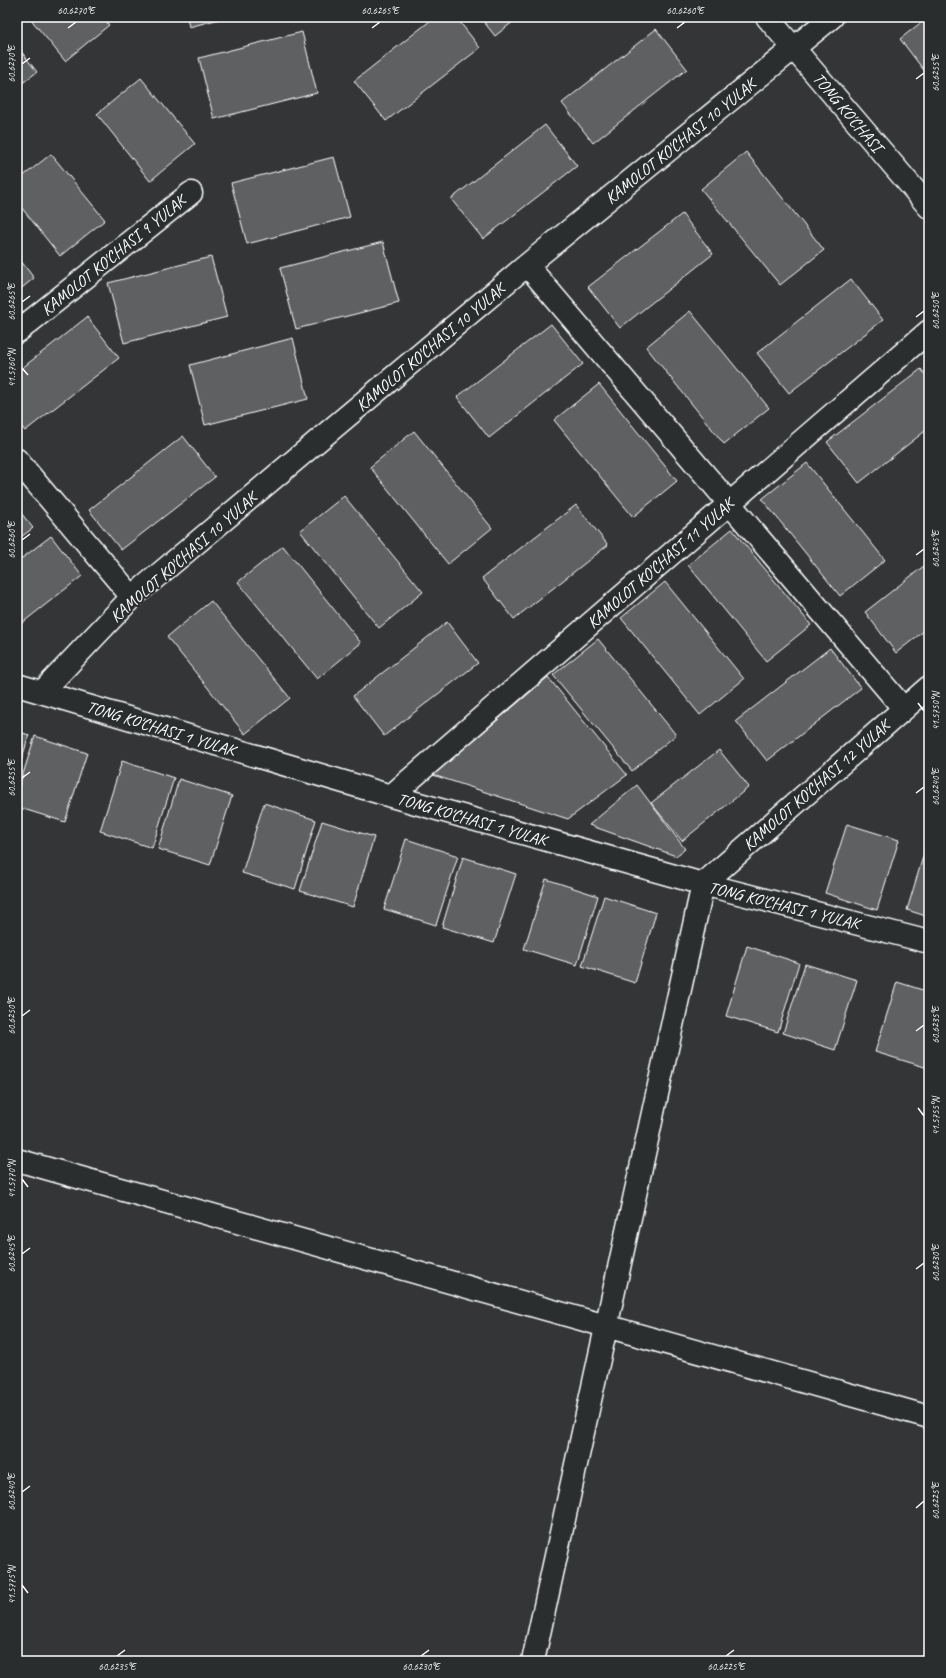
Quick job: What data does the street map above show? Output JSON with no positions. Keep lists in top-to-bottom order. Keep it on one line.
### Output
{"streets":{"street":["TONG KO'CHASI","KAMOLOT KO'CHASI 10 YULAK","KAMOLOT KO'CHASI 9 YULAK","KAMOLOT KO'CHASI 11 YULAK","TONG KO'CHASI 1 YULAK","KAMOLOT KO'CHASI 12 YULAK"]},"crossings":[["TONG KO'CHASI","KAMOLOT KO'CHASI 10 YULAK"],["KAMOLOT KO'CHASI 10 YULAK","TONG KO'CHASI 1 YULAK"],["KAMOLOT KO'CHASI 11 YULAK","TONG KO'CHASI 1 YULAK"],["TONG KO'CHASI 1 YULAK","KAMOLOT KO'CHASI 12 YULAK"]],"coordinates":["60.6270°E","60.6265°E","60.6260°E","60.6255°E","60.6250°E","41.5760°N","60.6245°E","41.5750°N","60.6240°E","60.6235°E","41.5755°N","41.5770°N","60.6230°E","60.6225°E","41.5775°N"]}
